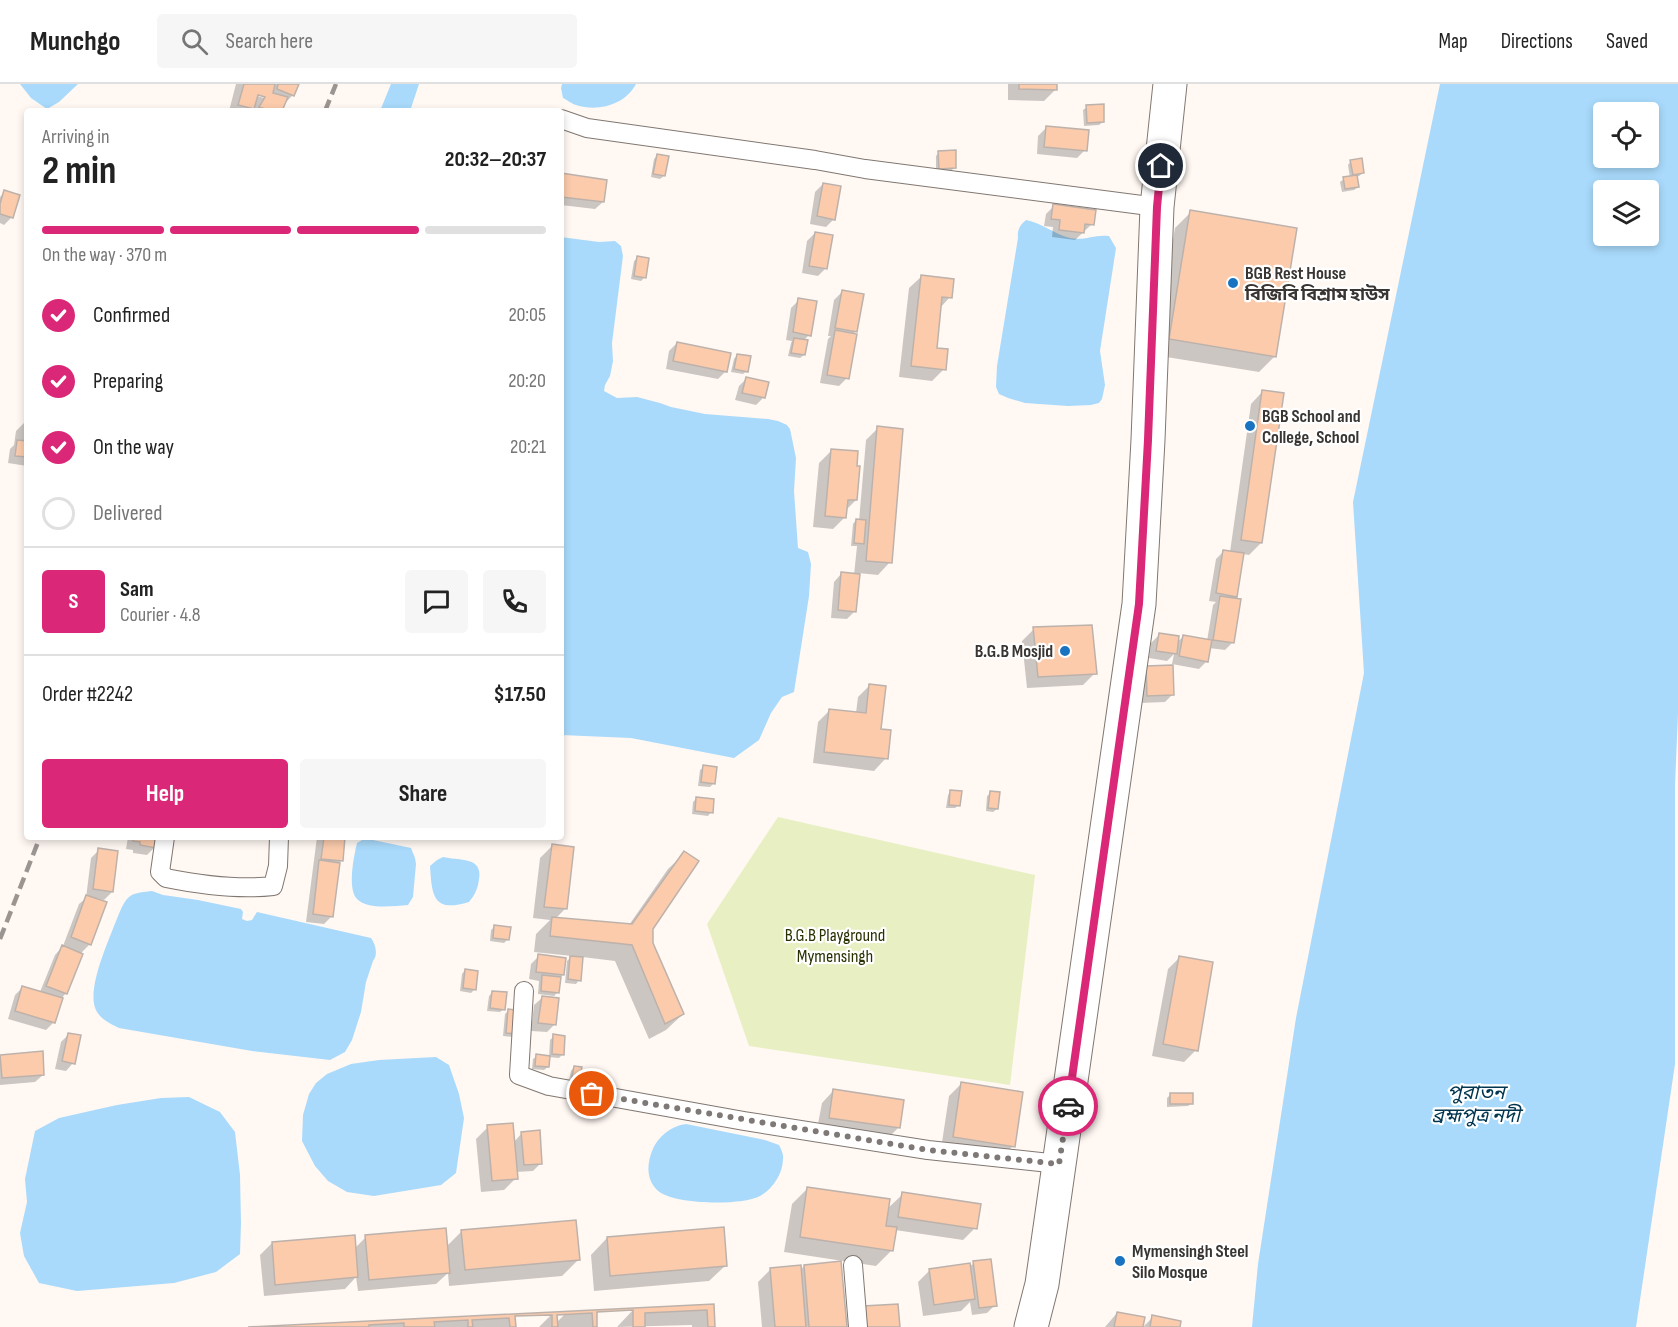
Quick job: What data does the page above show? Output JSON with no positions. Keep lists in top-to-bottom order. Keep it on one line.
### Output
{"water":["পুরাতন ব্রহ্মপুত্র নদী"],"parks":["B.G.B Playground Mymensingh"],"places":["BGB Rest House বিজিবি বিশ্রাম হাউস","BGB School and College, School","B.G.B Mosjid","Mymensingh Steel Silo Mosque"],"page":{"header":"Munchgo","search":"Search here","nav":["Map","Directions","Saved"],"heading":["2 min","Arriving in","20:32–20:37"],"panel":["Sam","Courier · 4.8","Order #2242","$17.50"],"bar":"On the way · 370 m","list":[["Confirmed","20:05"],["Preparing","20:20"],["On the way","20:21"],"Delivered"],"round":"S","buttons":["Help","Share"]}}
